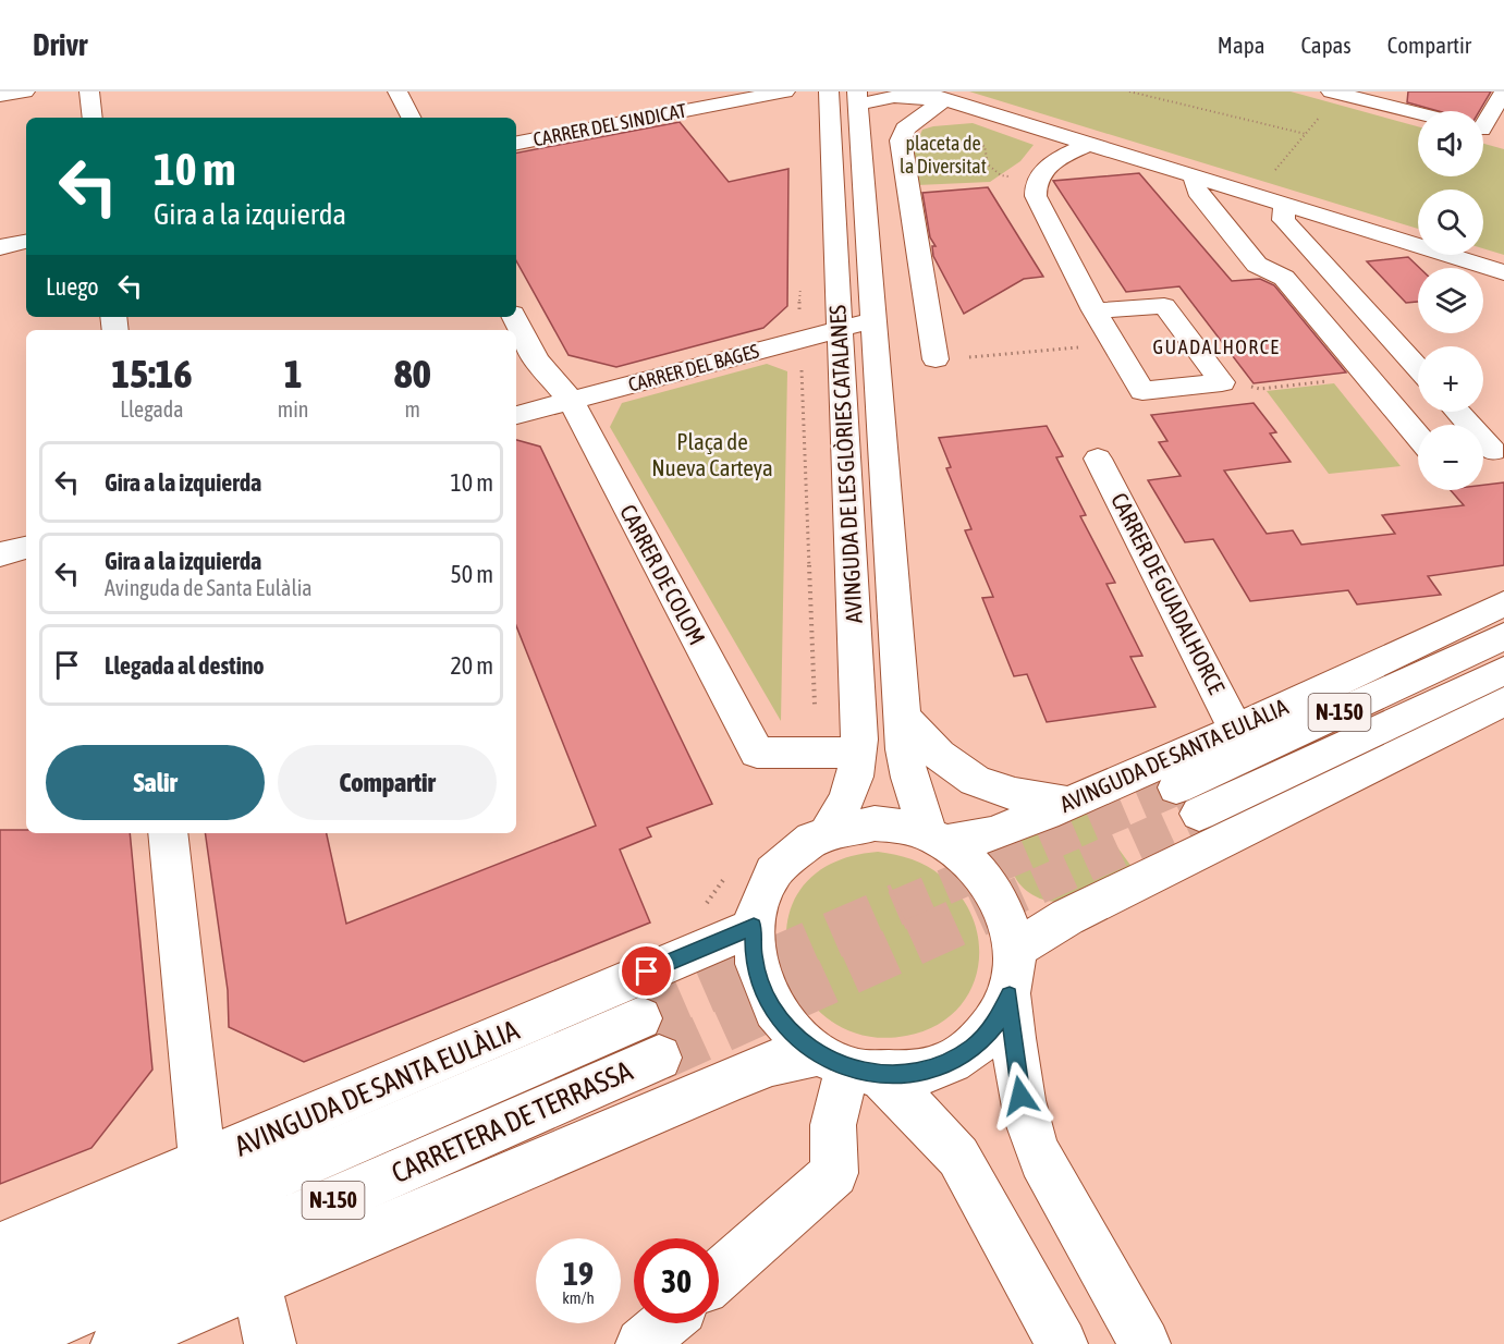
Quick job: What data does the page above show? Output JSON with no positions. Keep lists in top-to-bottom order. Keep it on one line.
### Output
{"streets":{"street":["CARRER DEL SINDICAT","CARRER DEL BAGES","AVINGUDA DE LES GLÒRIES CATALANES","CARRER DE COLOM","CARRER DE GUADALHORCE","N-150","AVINGUDA DE SANTA EULÀLIA","CARRETERA DE TERRASSA"]},"crossings":[["CARRER DEL BAGES","AVINGUDA DE LES GLÒRIES CATALANES"],["CARRER DEL BAGES","CARRER DE COLOM"],["AVINGUDA DE LES GLÒRIES CATALANES","CARRER DE COLOM"],["AVINGUDA DE LES GLÒRIES CATALANES","AVINGUDA DE SANTA EULÀLIA"],["CARRER DE GUADALHORCE","AVINGUDA DE SANTA EULÀLIA"]],"districts":["GUADALHORCE"],"parks":["placeta de la Diversitat","Plaça de Nueva Carteya"],"page":{"header":"Drivr","nav":["Mapa","Capas","Compartir"],"map_buttons":["+","−"],"turn":["10 m","Gira a la izquierda"],"then":"Luego","eta":["15:16","Llegada","1","min","80","m"],"list":[{"name":"Gira a la izquierda","value":"10 m"},{"name":"Gira a la izquierda","note":"Avinguda de Santa Eulàlia","value":"50 m"},{"name":"Llegada al destino","value":"20 m"}],"buttons":["Salir","Compartir"],"speed":"19 km/h","limit":"30"}}
